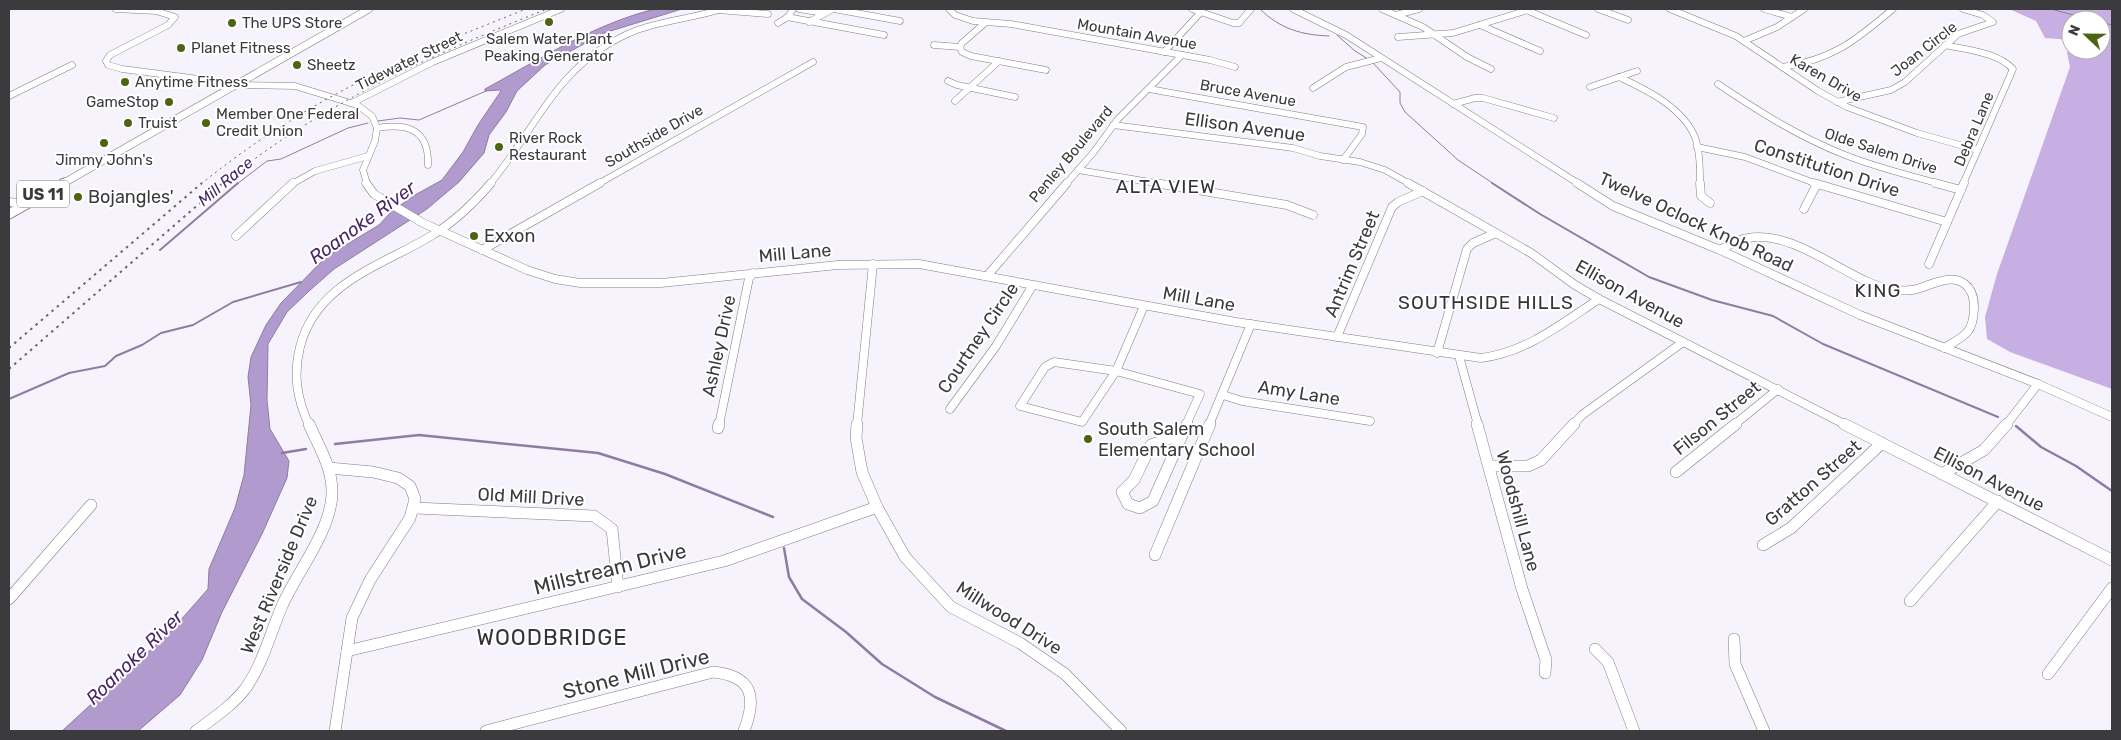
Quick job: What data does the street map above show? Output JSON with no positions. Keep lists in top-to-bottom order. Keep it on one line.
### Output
{"streets":{"main road":["US 11"],"street":["Mountain Avenue","Joan Circle","Tidewater Street","Karen Drive","Bruce Avenue","Ellison Avenue","Debra Lane","Southside Drive","Olde Salem Drive","Penley Boulevard","Constitution Drive","Twelve Oclock Knob Road","Mill Lane","Antrim Street","Courtney Circle","Ashley Drive","Amy Lane","Filson Street","Gratton Street","Old Mill Drive","Woodshill Lane","Millstream Drive","West Riverside Drive","Millwood Drive","Stone Mill Drive"]},"crossings":[["Mountain Avenue","Penley Boulevard"],["Joan Circle","Karen Drive"],["Joan Circle","Debra Lane"],["Karen Drive","Debra Lane"],["Bruce Avenue","Ellison Avenue"],["Bruce Avenue","Penley Boulevard"],["Ellison Avenue","Penley Boulevard"],["Ellison Avenue","Mill Lane"],["Ellison Avenue","Antrim Street"],["Ellison Avenue","Filson Street"],["Ellison Avenue","Gratton Street"],["Debra Lane","Olde Salem Drive"],["Debra Lane","Constitution Drive"],["Southside Drive","Mill Lane"],["Penley Boulevard","Mill Lane"],["Mill Lane","Antrim Street"],["Mill Lane","Courtney Circle"],["Mill Lane","Ashley Drive"],["Mill Lane","Woodshill Lane"],["Mill Lane","West Riverside Drive"],["Mill Lane","Millwood Drive"],["Old Mill Drive","Millstream Drive"],["Millstream Drive","Millwood Drive"]],"districts":["ALTA VIEW","KING","SOUTHSIDE HILLS","WOODBRIDGE"],"water":["Mill Race","Roanoke River"],"places":["Salem Water Plant Peaking Generator","The UPS Store","Planet Fitness","Sheetz","Anytime Fitness","GameStop","Truist","Member One Federal Credit Union","Jimmy John's","River Rock Restaurant","Bojangles'","Exxon","South Salem Elementary School"],"north":"left"}
